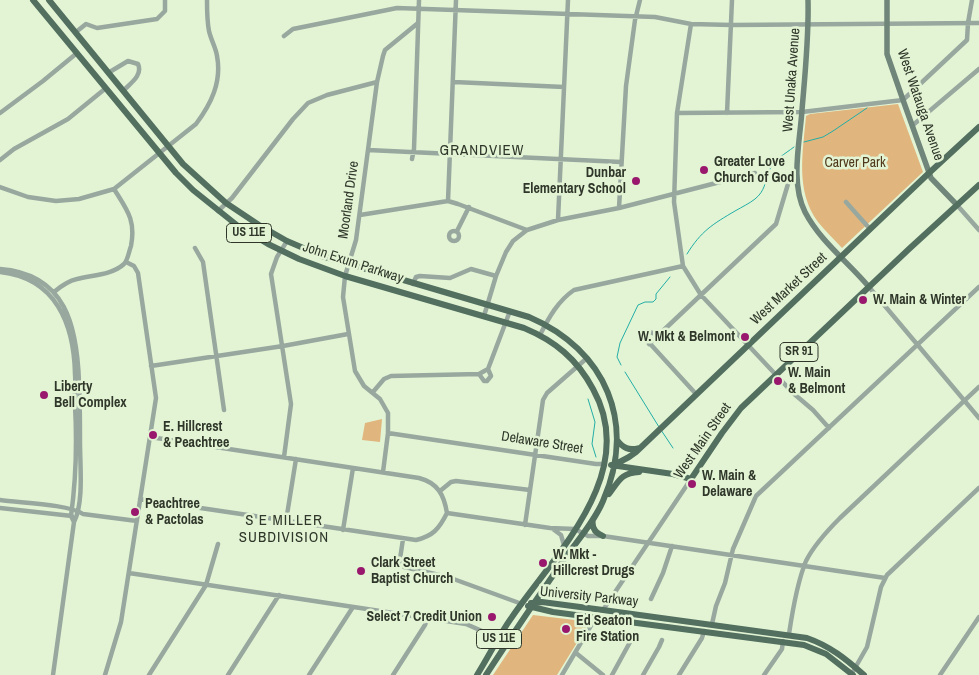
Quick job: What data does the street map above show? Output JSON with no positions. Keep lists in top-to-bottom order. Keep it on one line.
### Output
{"streets":{"main road":["West Unaka Avenue","West Watauga Avenue","US 11E","John Exum Parkway","West Market Street","SR 91","West Main Street","Delaware Street","University Parkway"],"street":["Moorland Drive"]},"crossings":[["West Unaka Avenue","West Market Street"],["West Unaka Avenue","West Main Street"],["West Watauga Avenue","West Market Street"],["West Watauga Avenue","West Main Street"],["Moorland Drive","John Exum Parkway"],["Moorland Drive","Delaware Street"],["US 11E","John Exum Parkway"],["US 11E","University Parkway"],["John Exum Parkway","West Market Street"],["John Exum Parkway","Delaware Street"],["West Market Street","Delaware Street"],["West Main Street","Delaware Street"],["West Main Street","University Parkway"]],"districts":["GRANDVIEW","S E MILLER SUBDIVISION"],"parks":["Carver Park"],"places":["Greater Love Church of God","Dunbar Elementary School","W. Main & Winter","W. Mkt & Belmont","W. Main & Belmont","Liberty Bell Complex","E. Hillcrest & Peachtree","W. Main & Delaware","Peachtree & Pactolas","W. Mkt - Hillcrest Drugs","Clark Street Baptist Church","Select 7 Credit Union","Ed Seaton Fire Station"]}
